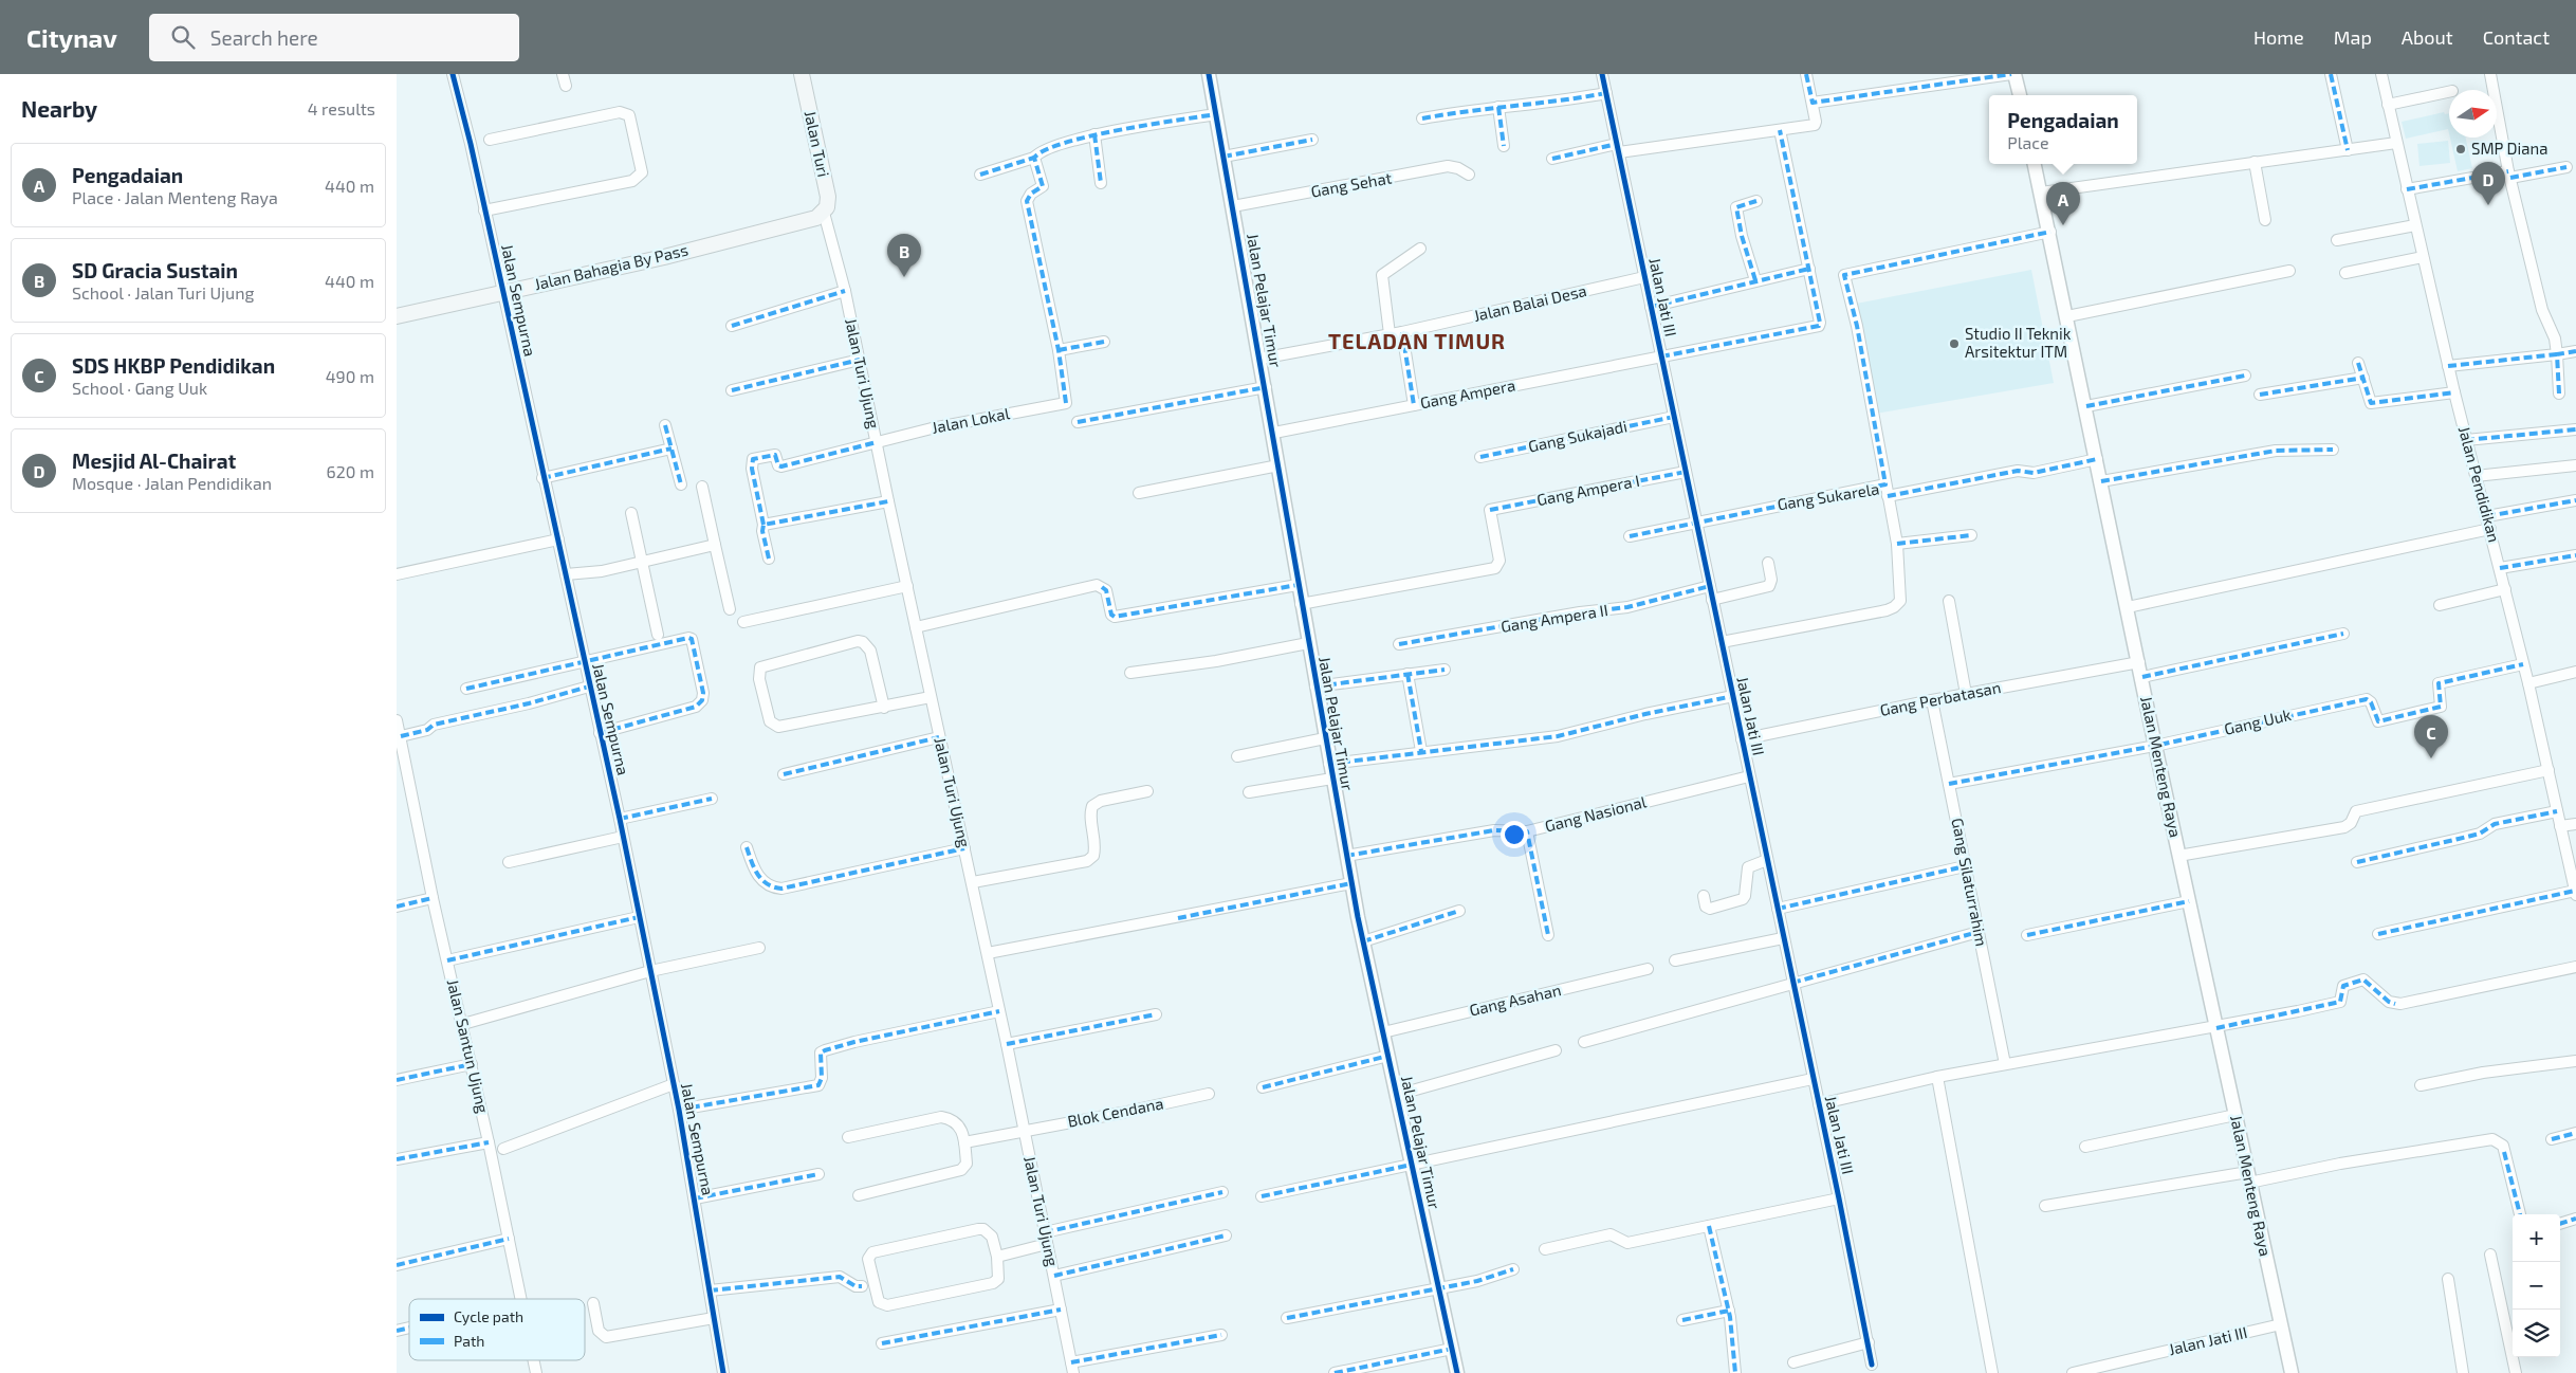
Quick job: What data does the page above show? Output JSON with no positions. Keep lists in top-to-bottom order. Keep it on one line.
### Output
{"streets":{"main road":["Jalan Turi","Jalan Bahagia By Pass"],"street":["Gang Sehat","Jalan Jati III","Jalan Sempurna","Jalan Pelajar Timur","Jalan Balai Desa","Jalan Turi Ujung","Gang Ampera","Jalan Lokal","Gang Sukajadi","Jalan Pendidikan","Gang Ampera I","Gang Sukarela","Gang Ampera II","Gang Perbatasan","Gang Uuk","Jalan Menteng Raya","Gang Nasional","Gang Silaturrahim","Gang Asahan","Jalan Santun Ujung","Blok Cendana"]},"crossings":[["Jalan Turi","Jalan Bahagia By Pass"],["Jalan Turi","Jalan Turi Ujung"],["Gang Sehat","Jalan Pelajar Timur"],["Jalan Bahagia By Pass","Jalan Sempurna"],["Jalan Bahagia By Pass","Jalan Turi Ujung"],["Jalan Jati III","Jalan Balai Desa"],["Jalan Jati III","Gang Ampera"],["Jalan Jati III","Gang Sukajadi"],["Jalan Jati III","Gang Ampera I"],["Jalan Jati III","Gang Sukarela"],["Jalan Jati III","Gang Ampera II"],["Jalan Jati III","Gang Perbatasan"],["Jalan Jati III","Jalan Menteng Raya"],["Jalan Jati III","Gang Nasional"],["Jalan Pelajar Timur","Jalan Balai Desa"],["Jalan Pelajar Timur","Gang Ampera"],["Jalan Pelajar Timur","Gang Ampera I"],["Jalan Pelajar Timur","Gang Nasional"],["Jalan Pelajar Timur","Gang Asahan"],["Jalan Turi Ujung","Jalan Lokal"],["Jalan Turi Ujung","Blok Cendana"],["Jalan Pendidikan","Gang Uuk"],["Gang Perbatasan","Jalan Menteng Raya"],["Gang Perbatasan","Gang Silaturrahim"],["Gang Uuk","Jalan Menteng Raya"],["Gang Uuk","Gang Silaturrahim"]],"districts":["TELADAN TIMUR"],"places":["SMP Diana","Studio II Teknik Arsitektur ITM"],"legend":["Cycle path","Path"],"north":"right","page":{"header":"Citynav","search":"Search here","nav":["Home","Map","About","Contact"],"heading":["Nearby","4 results"],"popup":["Pengadaian","Place"],"list":[{"mark":"A","name":"Pengadaian","note":"Place · Jalan Menteng Raya","value":"440 m"},{"mark":"B","name":"SD Gracia Sustain","note":"School · Jalan Turi Ujung","value":"440 m"},{"mark":"C","name":"SDS HKBP Pendidikan","note":"School · Gang Uuk","value":"490 m"},{"mark":"D","name":"Mesjid Al-Chairat","note":"Mosque · Jalan Pendidikan","value":"620 m"}],"pins":["D","A","B","C"],"map_buttons":["+","−"]}}
